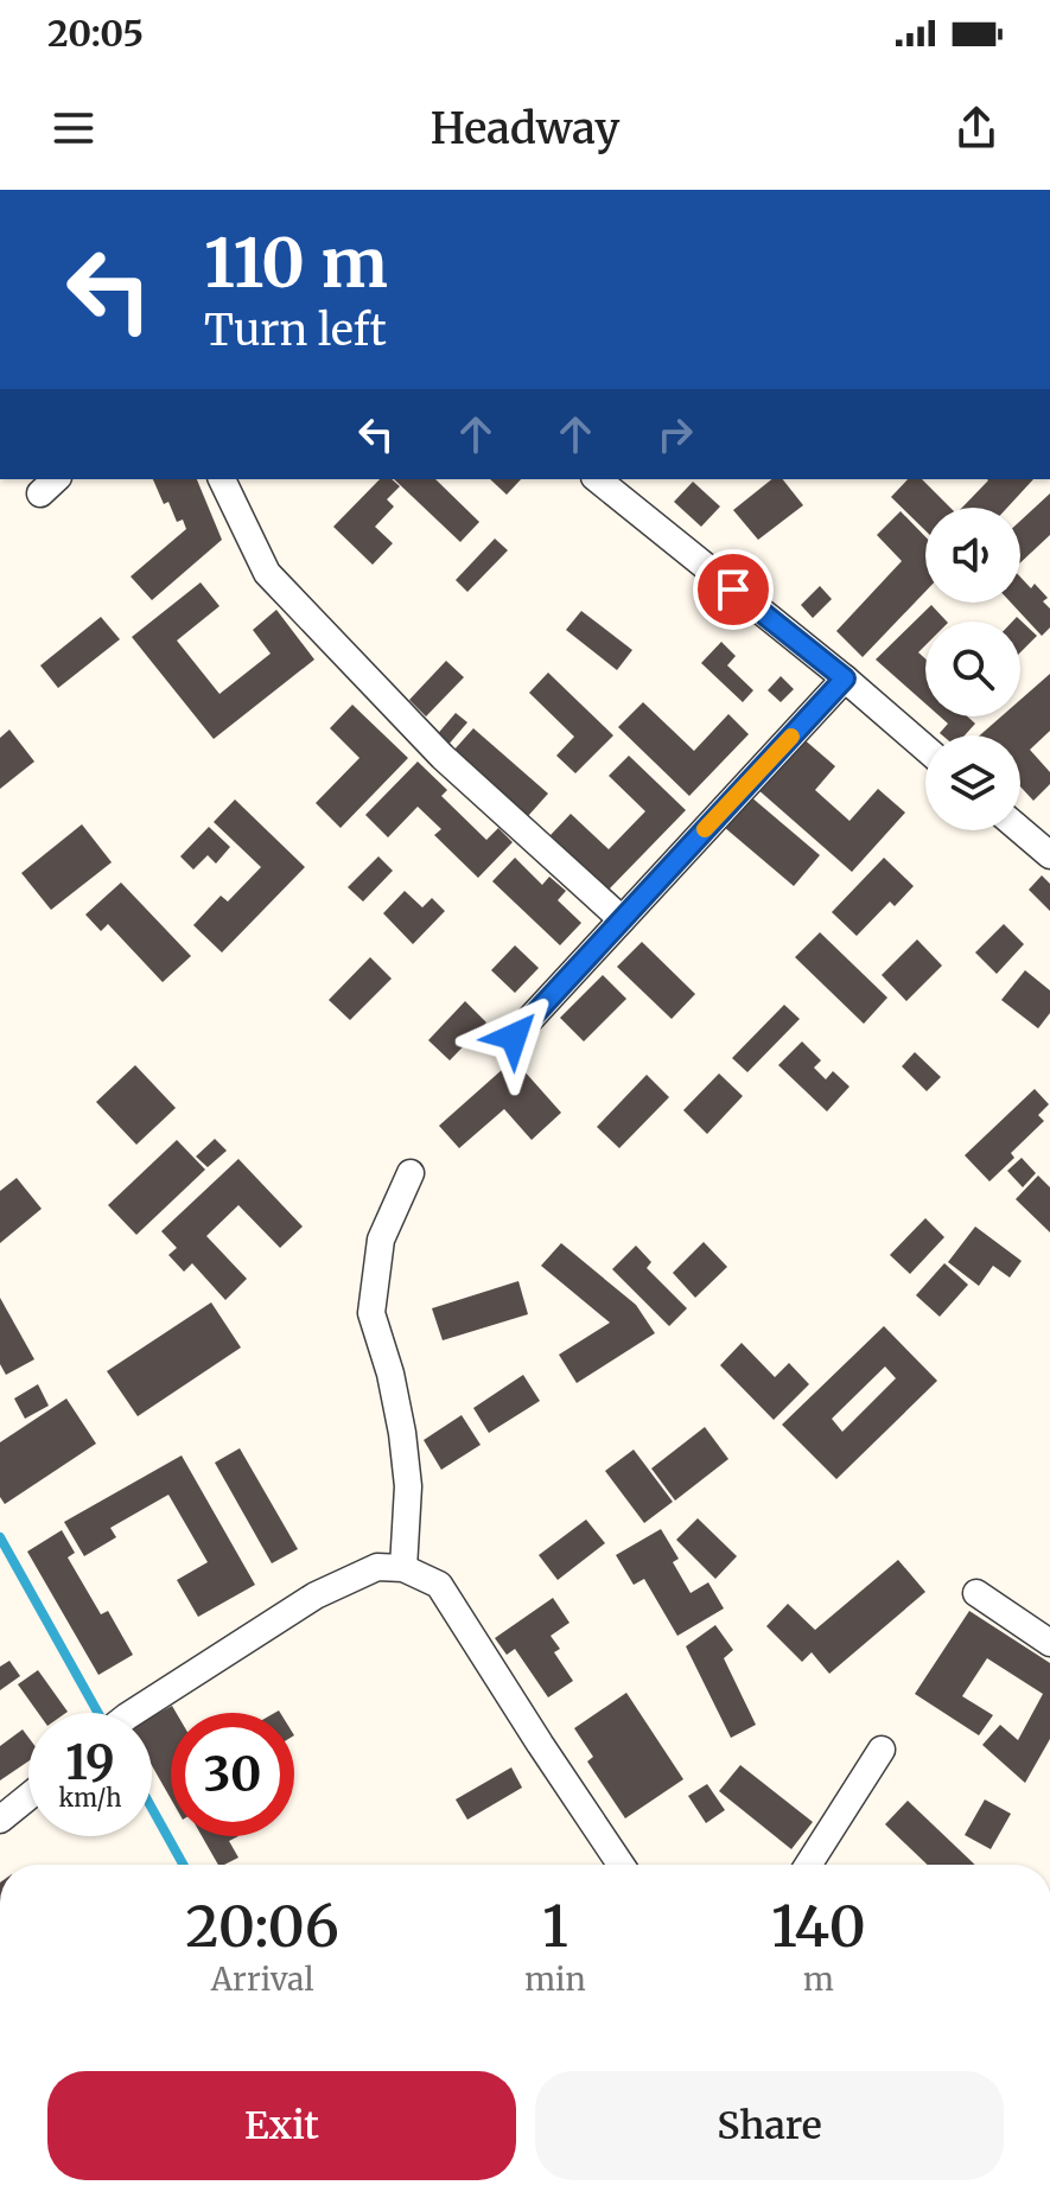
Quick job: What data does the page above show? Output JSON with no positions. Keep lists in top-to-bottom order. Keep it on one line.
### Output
{"page":{"status":"20:05","header":"Headway","turn":["110 m","Turn left"],"speed":"19 km/h","limit":"30","eta":["20:06","Arrival","1","min","140","m"],"buttons":["Exit","Share"]}}
